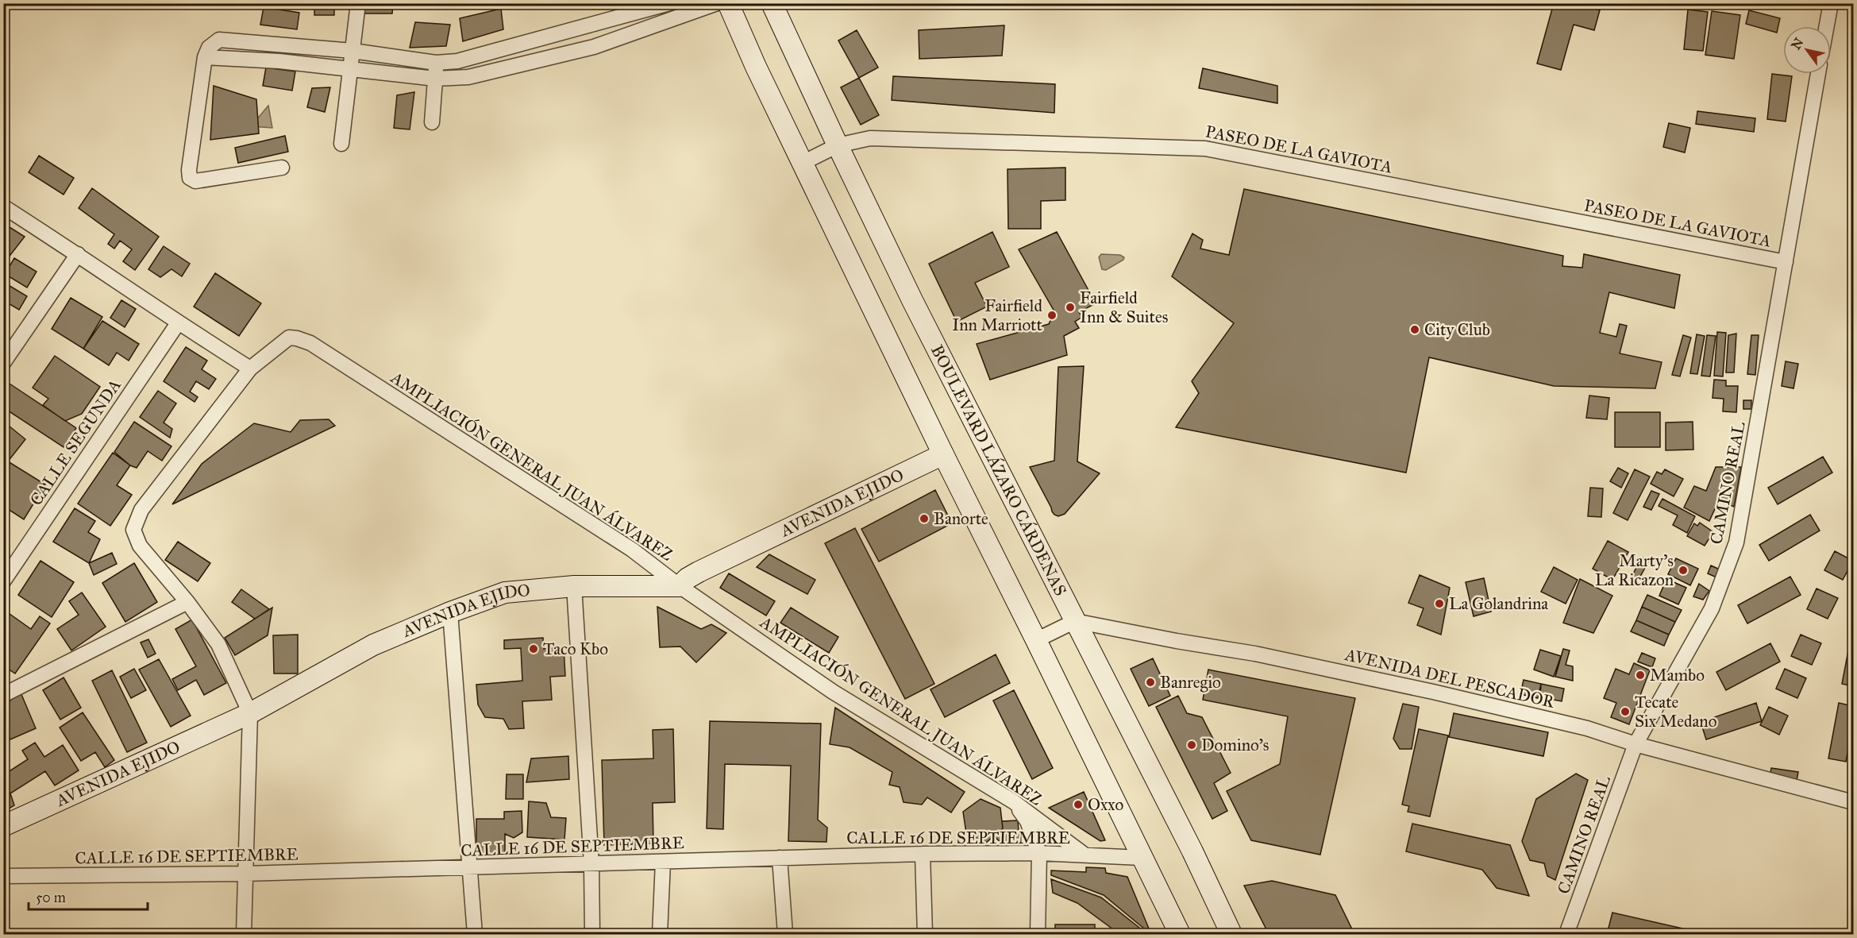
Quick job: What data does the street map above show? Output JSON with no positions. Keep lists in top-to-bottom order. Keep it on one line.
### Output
{"streets":{"main road":["BOULEVARD LÁZARO CÁRDENAS","AVENIDA EJIDO"],"street":["PASEO DE LA GAVIOTA","CALLE SEGUNDA","AMPLIACIÓN GENERAL JUAN ÁLVAREZ","CAMINO REAL","AVENIDA DEL PESCADOR","CALLE 16 DE SEPTIEMBRE"]},"crossings":[["PASEO DE LA GAVIOTA","BOULEVARD LÁZARO CÁRDENAS"],["PASEO DE LA GAVIOTA","CAMINO REAL"],["AMPLIACIÓN GENERAL JUAN ÁLVAREZ","AVENIDA EJIDO"],["AMPLIACIÓN GENERAL JUAN ÁLVAREZ","CALLE 16 DE SEPTIEMBRE"],["BOULEVARD LÁZARO CÁRDENAS","AVENIDA DEL PESCADOR"],["CAMINO REAL","AVENIDA DEL PESCADOR"]],"places":["Fairfield Inn & Suites","Fairfield Inn Marriott","City Club","Banorte","Marty's La Ricazon","La Golandrina","Taco Kbo","Mambo","Banregio","Tecate Six Medano","Domino's","Oxxo"],"scale_bar":"50 m","north":"top left"}
